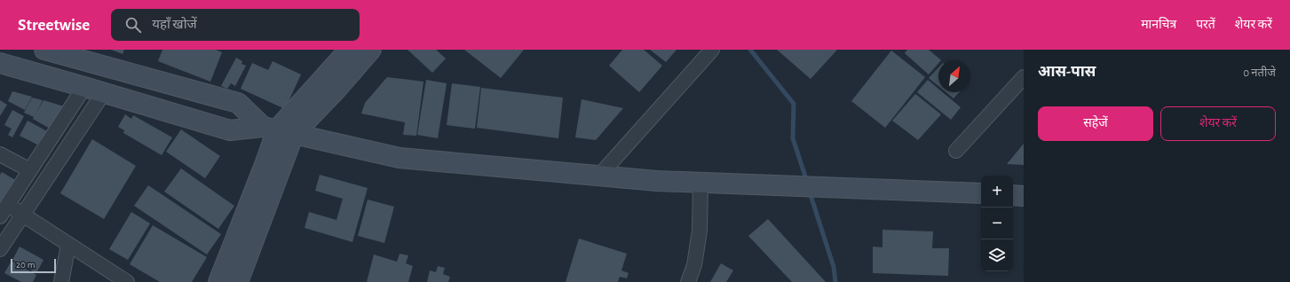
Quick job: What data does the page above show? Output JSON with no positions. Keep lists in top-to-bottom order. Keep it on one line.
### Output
{"scale_bar":"20 m","north":"top right","page":{"header":"Streetwise","search":"यहाँ खोजें","nav":["मानचित्र","परतें","शेयर करें"],"heading":["आस-पास","0 नतीजे"],"buttons":["सहेजें","शेयर करें"],"map_buttons":["+","−"],"scale":"20 m"}}
